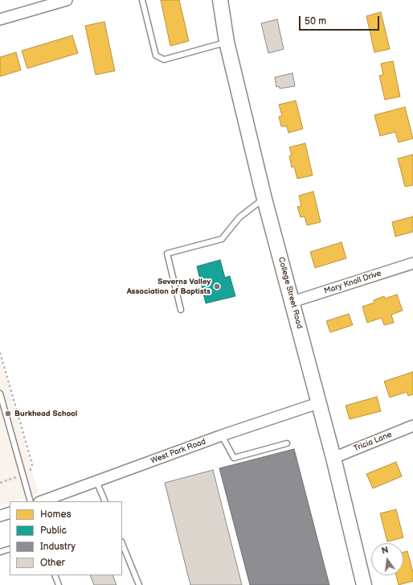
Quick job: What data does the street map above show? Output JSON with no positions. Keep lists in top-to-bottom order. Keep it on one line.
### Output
{"streets":{"street":["Mary Knoll Drive","College Street Road","Tricia Lane","West Park Road"]},"crossings":[["Mary Knoll Drive","College Street Road"],["College Street Road","Tricia Lane"],["College Street Road","West Park Road"]],"places":["Severns Valley Association of Baptists","Burkhead School"],"legend":["Homes","Public","Industry","Other"],"scale_bar":"50 m","north":"top"}
